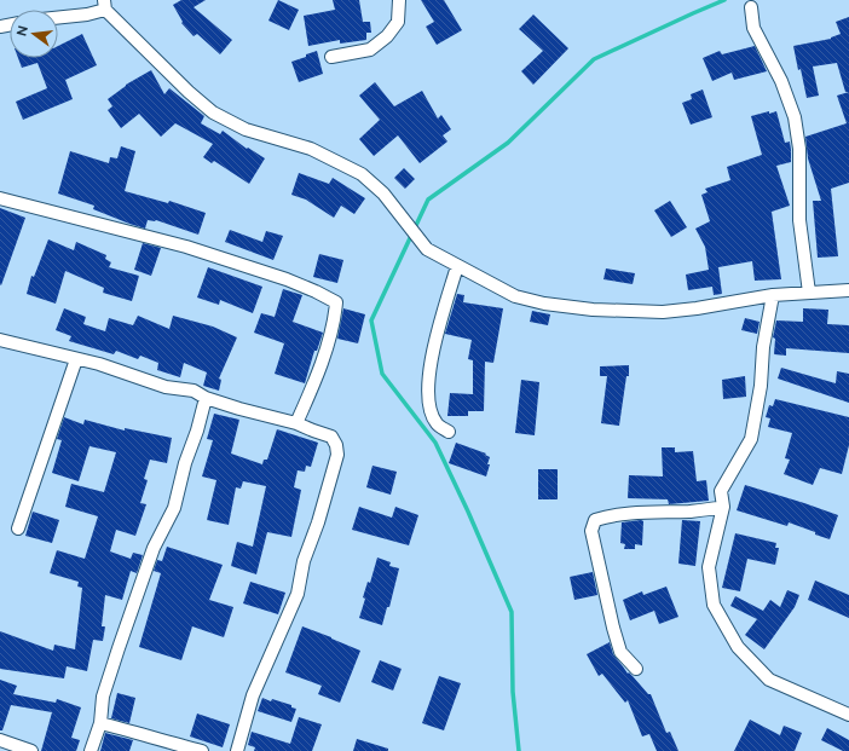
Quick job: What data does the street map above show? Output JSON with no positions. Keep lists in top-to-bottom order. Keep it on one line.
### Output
{"north":"left"}
